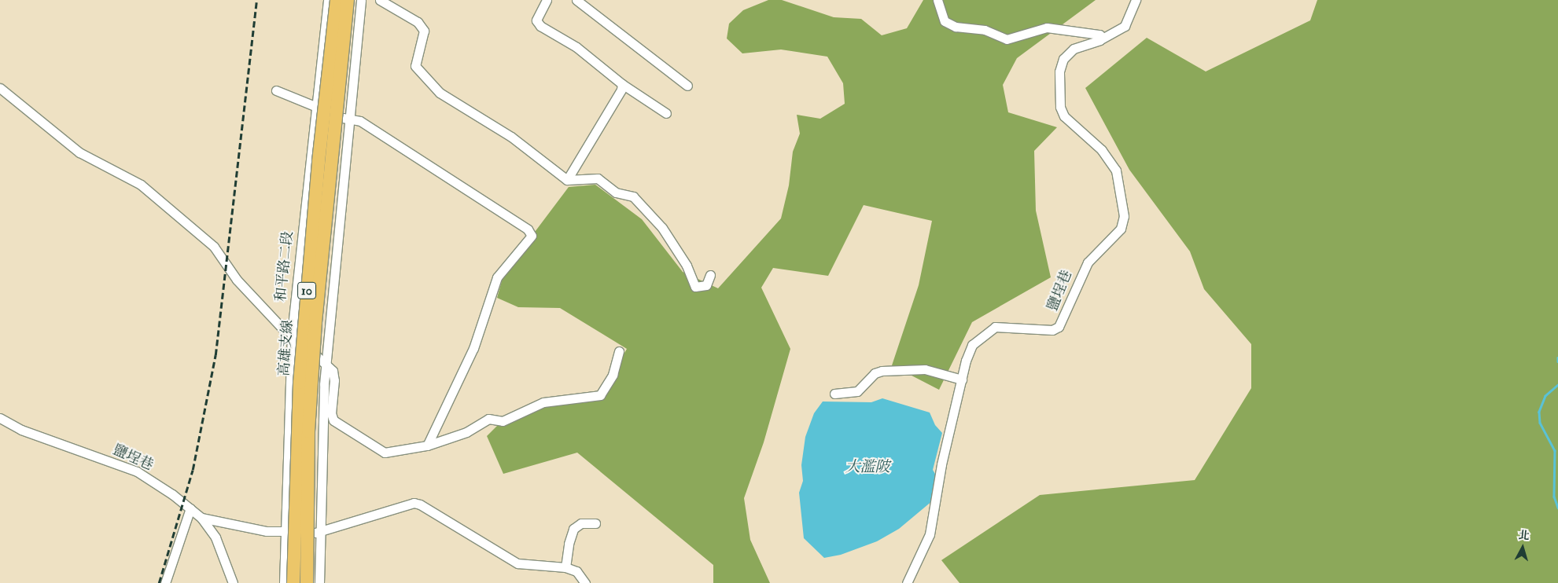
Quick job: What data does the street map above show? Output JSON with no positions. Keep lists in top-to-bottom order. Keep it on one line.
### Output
{"streets":{"highway":["10","高雄支線"],"street":["和平路二段","鹽埕巷"]},"water":["大濫陂"],"north":"top"}
